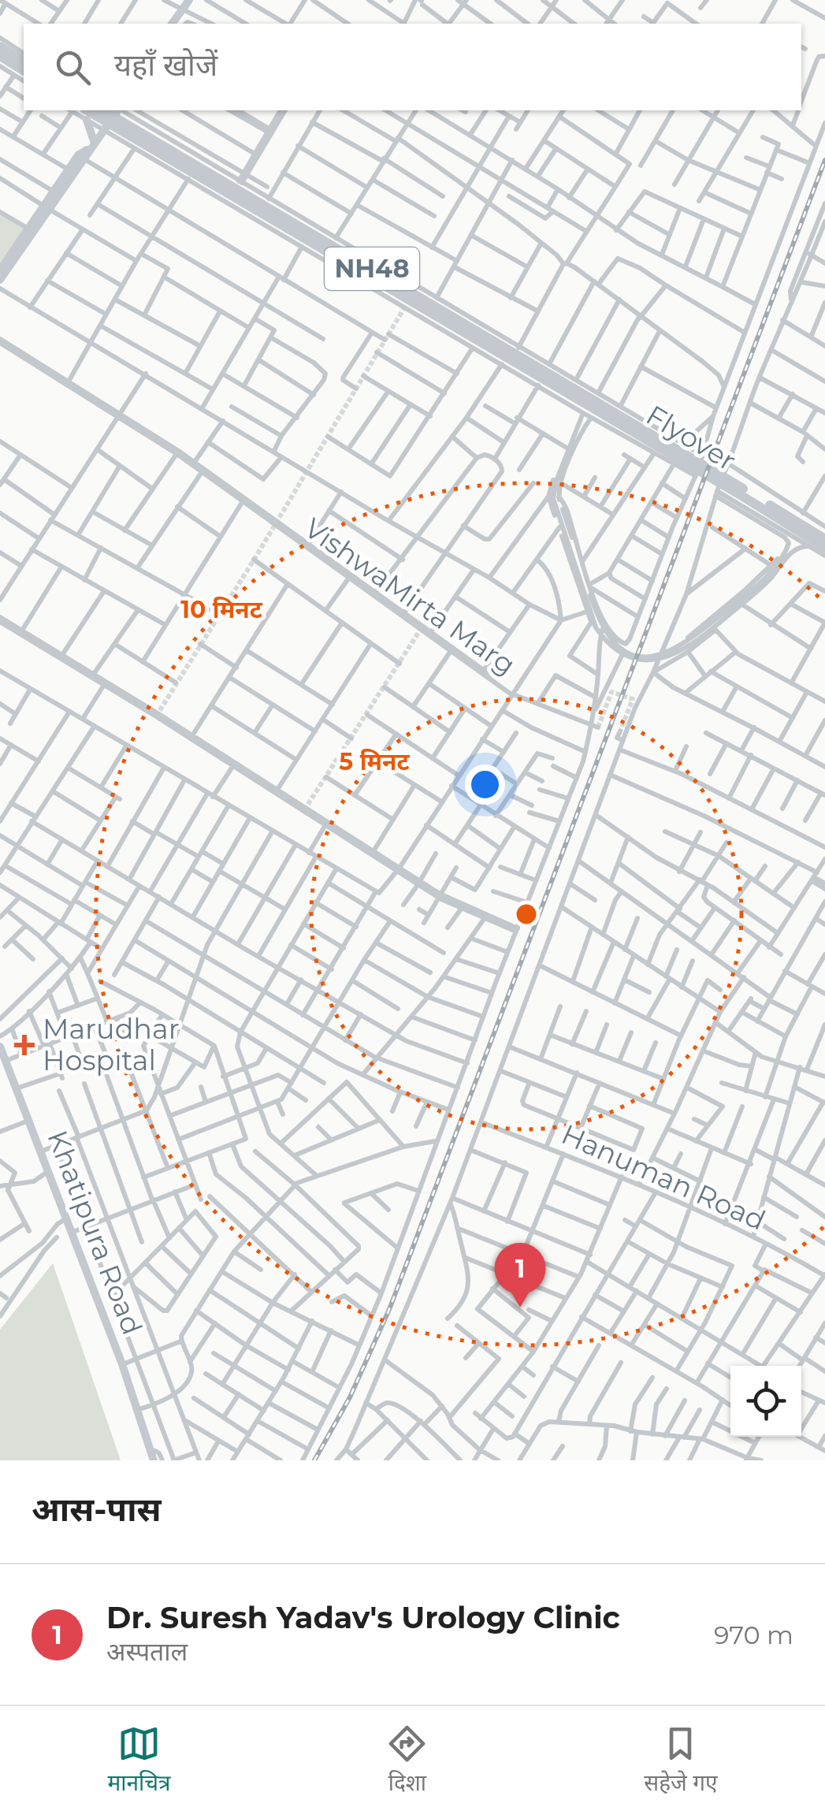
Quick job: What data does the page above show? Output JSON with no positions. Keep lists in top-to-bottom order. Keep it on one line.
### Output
{"streets":{"highway":["NH48","Flyover"],"main road":["Khatipura Road"],"street":["VishwaMirta Marg","Hanuman Road"]},"crossings":[["NH48","Flyover"]],"places":{"health":["Marudhar Hospital"]},"page":{"search":"यहाँ खोजें","pins":"1","heading":"आस-पास","list":[{"mark":"1","name":"Dr. Suresh Yadav's Urology Clinic","note":"अस्पताल","value":"970 m"}],"nav":["मानचित्र","दिशा","सहेजे गए"]},"rings":["10 मिनट","5 मिनट"]}
